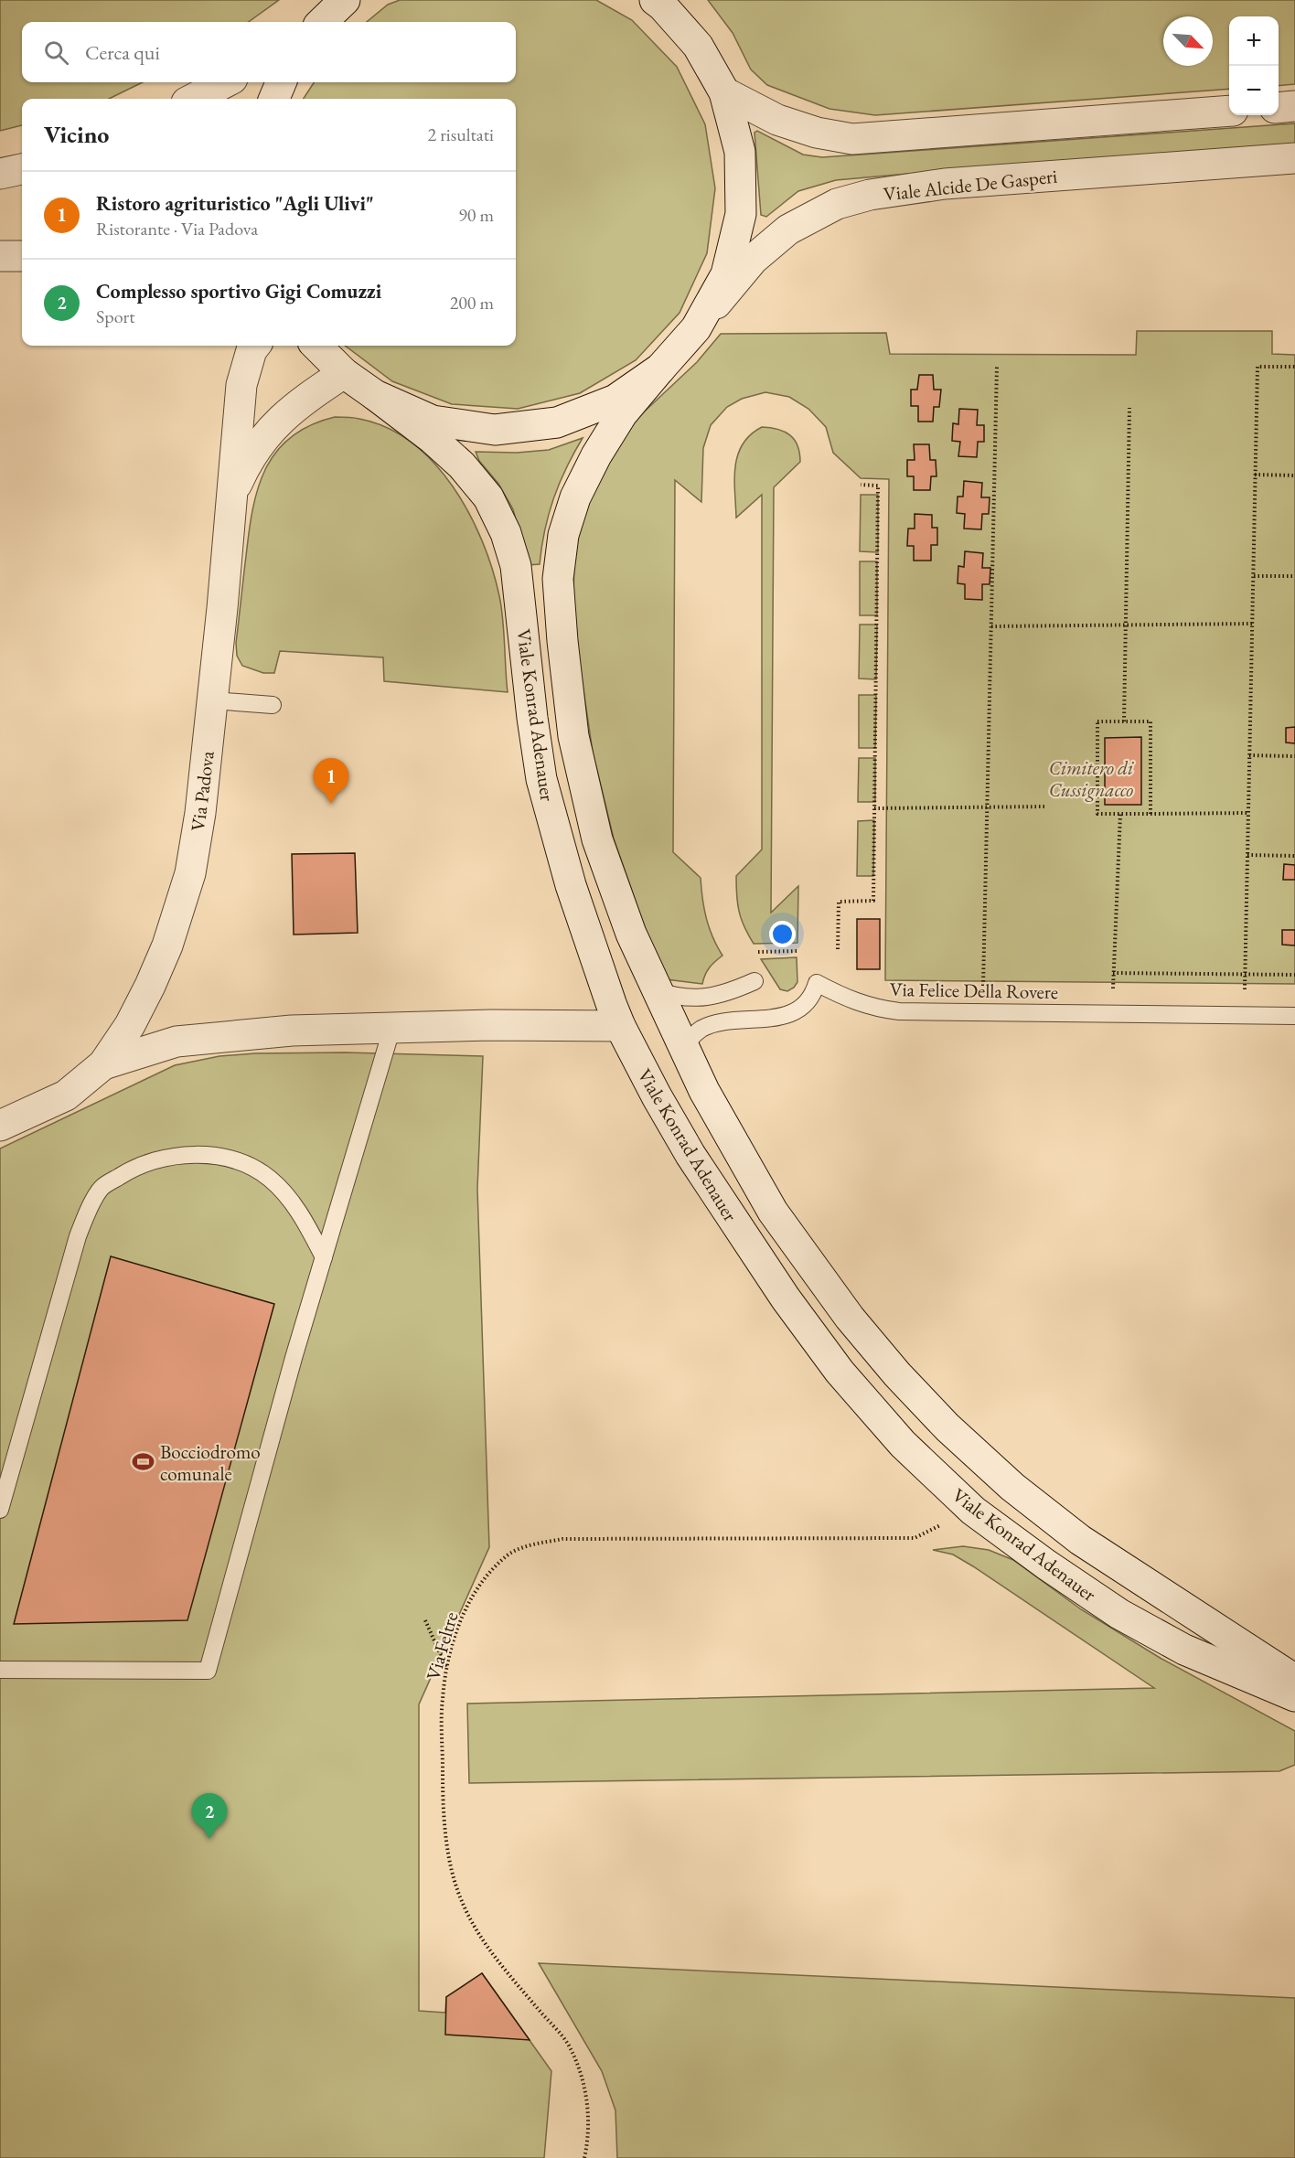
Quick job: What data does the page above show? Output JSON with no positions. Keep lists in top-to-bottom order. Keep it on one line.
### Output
{"streets":{"main road":["Viale Alcide De Gasperi","Viale Konrad Adenauer","Via Padova"],"lane":["Via Felice Della Rovere"],"path":["Via Feltre"]},"crossings":[["Viale Konrad Adenauer","Via Padova"],["Viale Konrad Adenauer","Via Felice Della Rovere"],["Viale Konrad Adenauer","Via Feltre"]],"parks":["Cimitero di Cussignacco"],"places":{"sports":["Bocciodromo comunale"]},"north":"bottom right","page":{"map_buttons":["+","−"],"search":"Cerca qui","heading":["Vicino","2 risultati"],"list":[{"mark":"1","name":"Ristoro agrituristico \"Agli Ulivi\"","note":"Ristorante · Via Padova","value":"90 m"},{"mark":"2","name":"Complesso sportivo Gigi Comuzzi","note":"Sport","value":"200 m"}],"pins":["1","2"]}}
